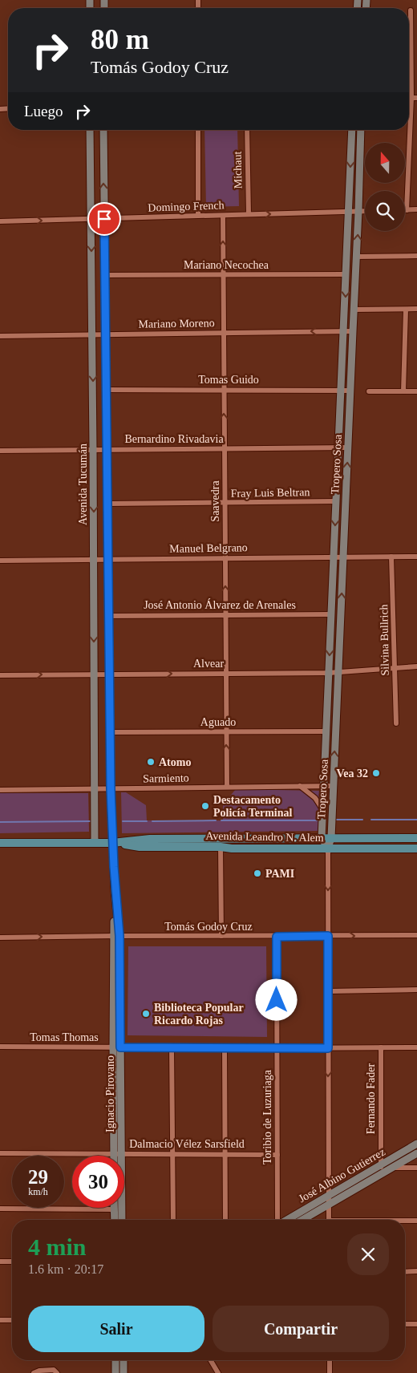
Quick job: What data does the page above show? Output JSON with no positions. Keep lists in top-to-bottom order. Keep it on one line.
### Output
{"streets":{"main road":["Avenida Leandro N. Alem"],"street":["Michaut","Domingo French","Mariano Necochea","Mariano Moreno","Tomas Guido","Bernardino Rivadavia","Tropero Sosa","Avenida Tucumán","Fray Luis Beltran","Saavedra","Manuel Belgrano","José Antonio Álvarez de Arenales","Silvina Bullrich","Alvear","Aguado","Sarmiento","Tomás Godoy Cruz","Tomas Thomas","Ignacio Pirovano","Fernando Fader","Toribio de Luzuriaga","Dalmacio Vélez Sarsfield","José Albino Gutierrez"]},"crossings":[["Michaut","Domingo French"],["Domingo French","Tropero Sosa"],["Domingo French","Avenida Tucumán"],["Domingo French","Saavedra"],["Mariano Necochea","Tropero Sosa"],["Mariano Necochea","Saavedra"],["Mariano Moreno","Tropero Sosa"],["Mariano Moreno","Avenida Tucumán"],["Mariano Moreno","Saavedra"],["Tomas Guido","Tropero Sosa"],["Tomas Guido","Saavedra"],["Bernardino Rivadavia","Tropero Sosa"],["Bernardino Rivadavia","Avenida Tucumán"],["Bernardino Rivadavia","Saavedra"],["Tropero Sosa","Fray Luis Beltran"],["Tropero Sosa","Manuel Belgrano"],["Tropero Sosa","José Antonio Álvarez de Arenales"],["Tropero Sosa","Alvear"],["Tropero Sosa","Aguado"],["Tropero Sosa","Sarmiento"],["Tropero Sosa","Avenida Leandro N. Alem"],["Avenida Tucumán","Manuel Belgrano"],["Avenida Tucumán","Alvear"],["Avenida Tucumán","Sarmiento"],["Avenida Tucumán","Avenida Leandro N. Alem"],["Fray Luis Beltran","Saavedra"],["Saavedra","Manuel Belgrano"],["Saavedra","José Antonio Álvarez de Arenales"],["Saavedra","Alvear"],["Saavedra","Aguado"],["Saavedra","Sarmiento"],["Manuel Belgrano","Silvina Bullrich"],["Silvina Bullrich","Alvear"],["Avenida Leandro N. Alem","Ignacio Pirovano"],["Tomás Godoy Cruz","Ignacio Pirovano"],["Tomás Godoy Cruz","Toribio de Luzuriaga"],["Tomas Thomas","Ignacio Pirovano"],["Tomas Thomas","Fernando Fader"],["Tomas Thomas","Toribio de Luzuriaga"],["Ignacio Pirovano","Dalmacio Vélez Sarsfield"],["Fernando Fader","José Albino Gutierrez"],["Toribio de Luzuriaga","Dalmacio Vélez Sarsfield"]],"one_way":["Domingo French","Saavedra","Alvear","Tomás Godoy Cruz"],"places":["Atomo","Vea 32","Destacamento Policía Terminal","PAMI","Biblioteca Popular Ricardo Rojas"],"north":"top","page":{"turn":["80 m","Tomás Godoy Cruz"],"then":"Luego","speed":"29 km/h","limit":"30","heading":["4 min","1.6 km · 20:17"],"buttons":["Salir","Compartir"]}}
